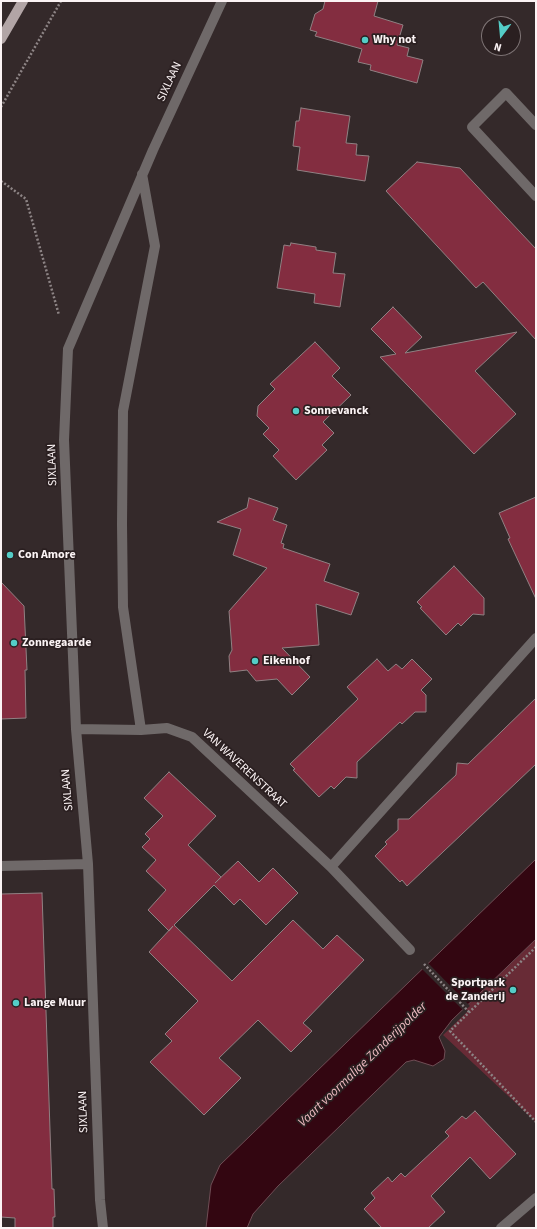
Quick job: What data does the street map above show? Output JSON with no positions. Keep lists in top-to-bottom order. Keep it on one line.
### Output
{"streets":{"street":["SIXLAAN","VAN WAVERENSTRAAT"]},"crossings":[["SIXLAAN","VAN WAVERENSTRAAT"]],"water":["Vaart voormalige Zanderijpolder"],"places":["Why not","Sonnevanck","Con Amore","Zonnegaarde","Eikenhof","Sportpark de Zanderij","Lange Muur"],"north":"bottom"}
